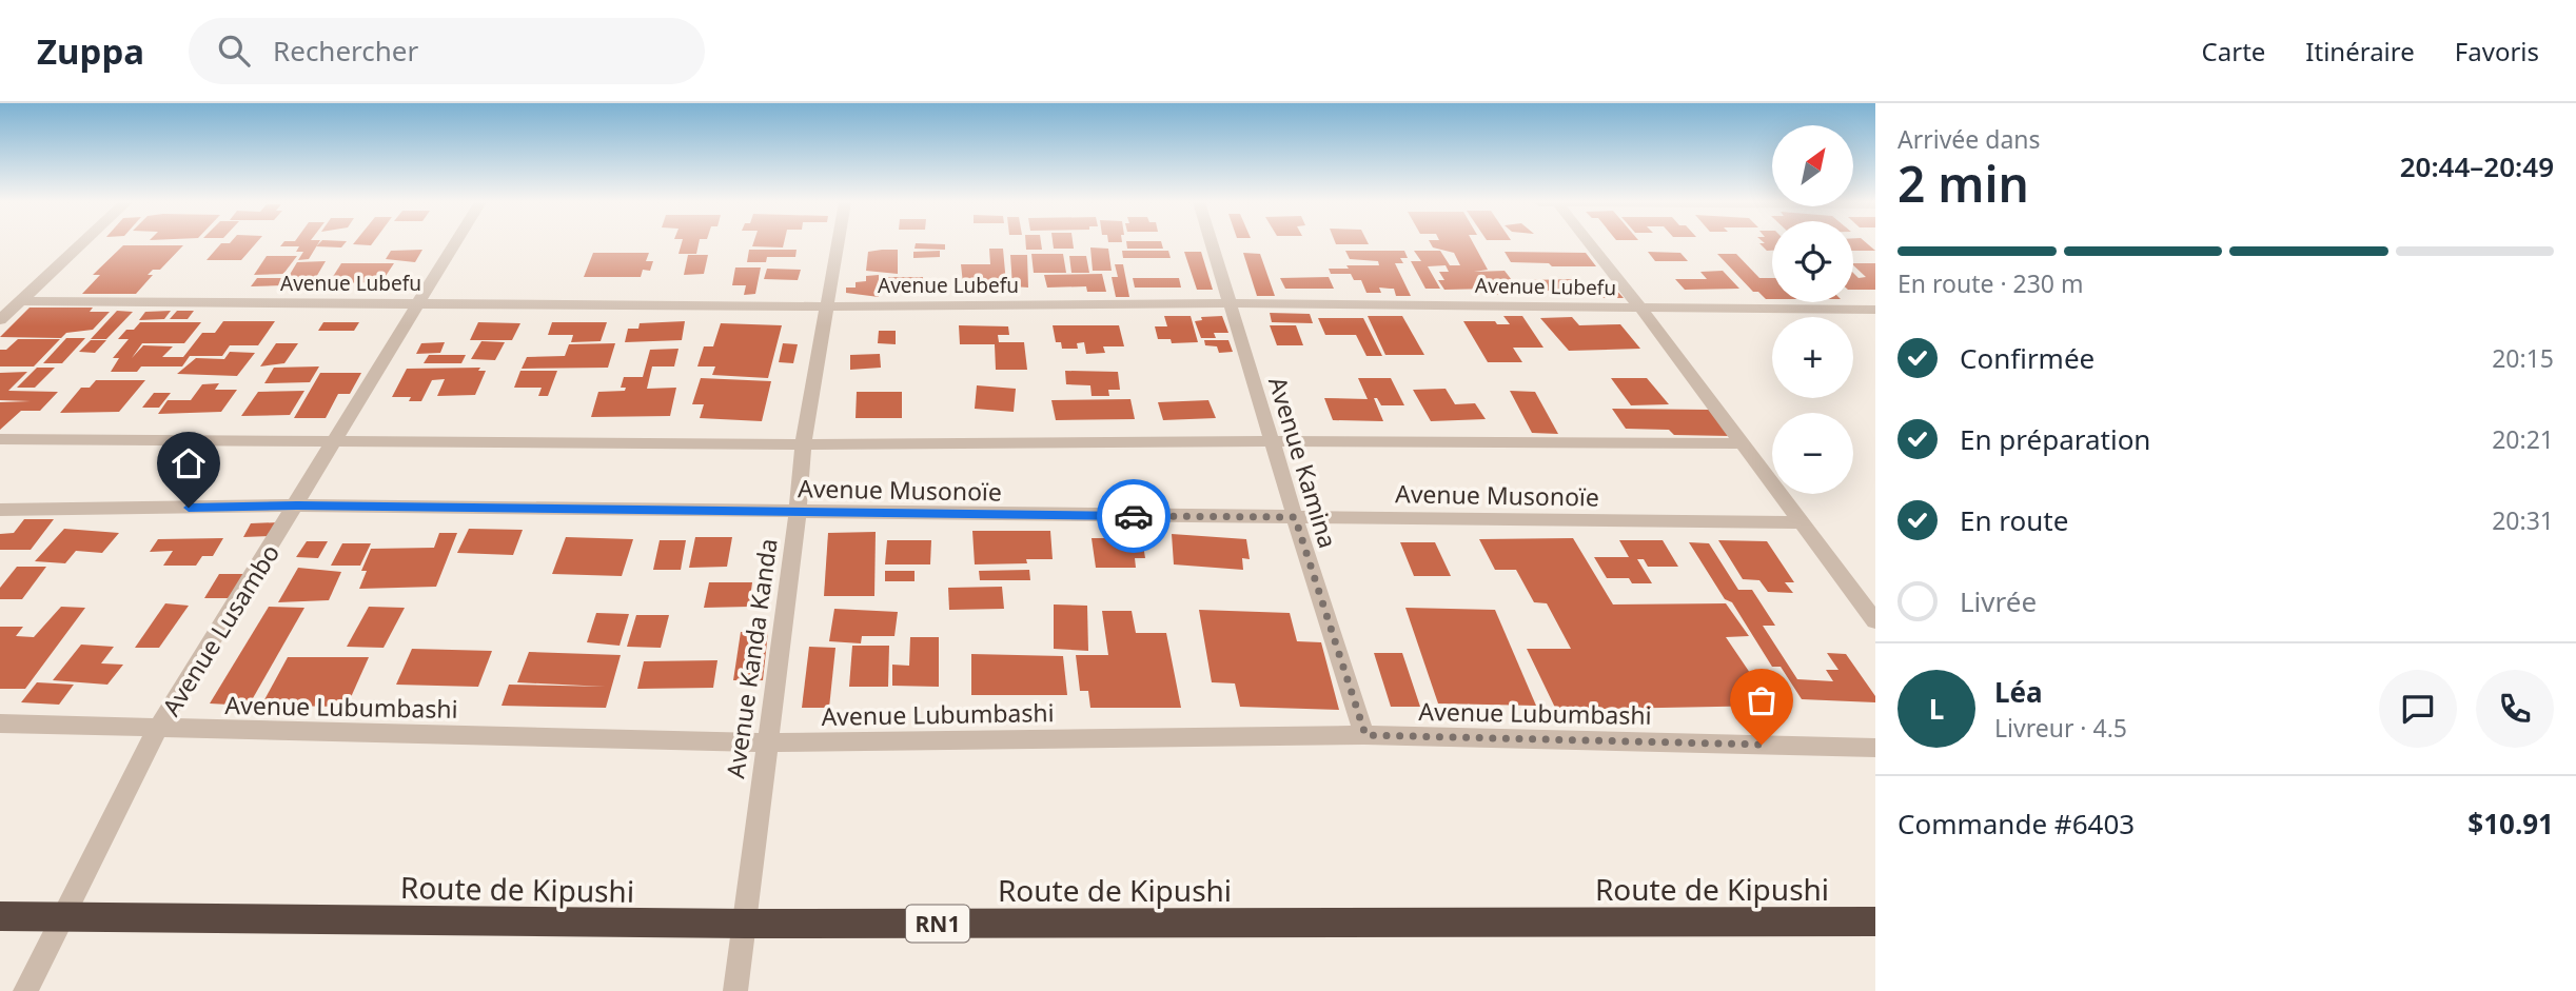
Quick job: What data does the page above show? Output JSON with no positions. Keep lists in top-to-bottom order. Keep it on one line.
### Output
{"streets":{"highway":["Route de Kipushi","RN1"],"street":["Avenue Lubefu","Avenue Kamina","Avenue Musonoïe","Avenue Lusambo","Avenue Kanda Kanda","Avenue Lubumbashi"]},"crossings":[["Avenue Lubefu","Avenue Kamina"],["Avenue Lubefu","Avenue Lusambo"],["Avenue Lubefu","Avenue Kanda Kanda"],["Avenue Kamina","Avenue Musonoïe"],["Avenue Kamina","Avenue Lubumbashi"],["Avenue Musonoïe","Avenue Lusambo"],["Avenue Musonoïe","Avenue Kanda Kanda"],["Avenue Lusambo","Avenue Lubumbashi"],["Avenue Lusambo","Route de Kipushi"],["Avenue Kanda Kanda","Avenue Lubumbashi"],["Avenue Kanda Kanda","Route de Kipushi"]],"north":"top right","page":{"header":"Zuppa","search":"Rechercher","nav":["Carte","Itinéraire","Favoris"],"heading":["2 min","Arrivée dans","20:44–20:49"],"panel":["Léa","Livreur · 4.5","Commande #6403","$10.91"],"map_buttons":["+","−"],"bar":"En route · 230 m","list":[["Confirmée","20:15"],["En préparation","20:21"],["En route","20:31"],"Livrée"],"round":"L"}}
